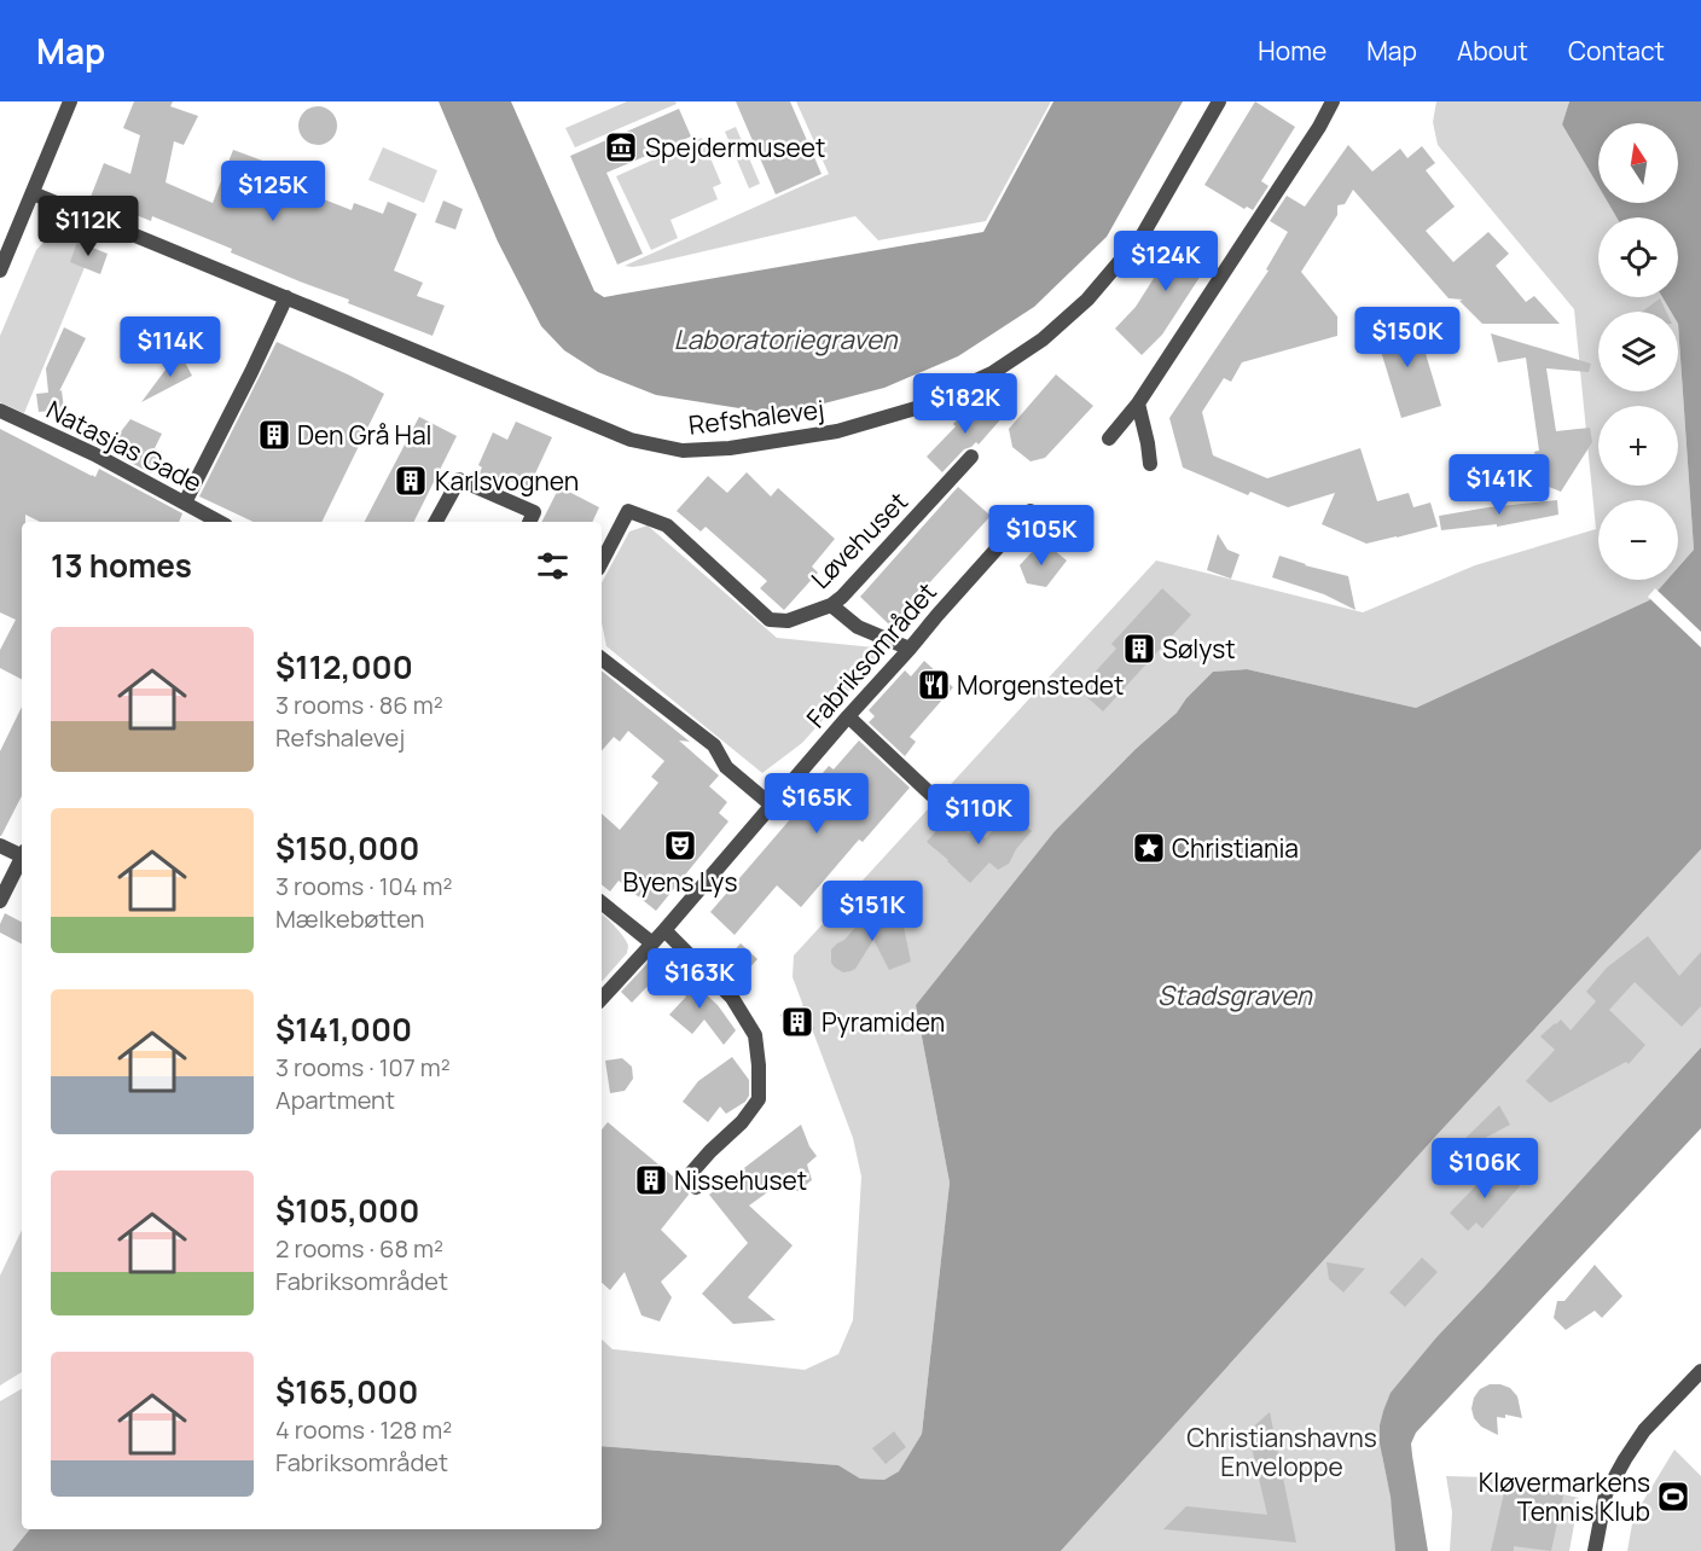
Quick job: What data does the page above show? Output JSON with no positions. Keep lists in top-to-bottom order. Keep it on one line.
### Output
{"streets":{"street":["Refshalevej","Natasjas Gade","Løvehuset","Fabriksområdet"]},"water":["Laboratoriegraven","Stadsgraven"],"parks":["Christianshavns Enveloppe"],"places":{"museum":["Spejdermuseet"],"building":["Den Grå Hal","Karlsvognen","Sølyst","Pyramiden","Nissehuset"],"restaurant":["Morgenstedet"],"theatre":["Byens Lys"],"place":["Christiania"],"sports":["Kløvermarkens Tennis Klub"]},"north":"top","page":{"header":"Map","nav":["Home","Map","About","Contact"],"map_buttons":["+","−"],"price":["$125K","$112K","$124K","$150K","$114K","$182K","$141K","$105K","$165K","$110K","$151K","$163K","$106K"],"heading":"13 homes","list":[{"name":"$112,000","note":"3 rooms · 86 m² · Refshalevej"},{"name":"$150,000","note":"3 rooms · 104 m² · Mælkebøtten"},{"name":"$141,000","note":"3 rooms · 107 m² · Apartment"},{"name":"$105,000","note":"2 rooms · 68 m² · Fabriksområdet"},{"name":"$165,000","note":"4 rooms · 128 m² · Fabriksområdet"}]}}
